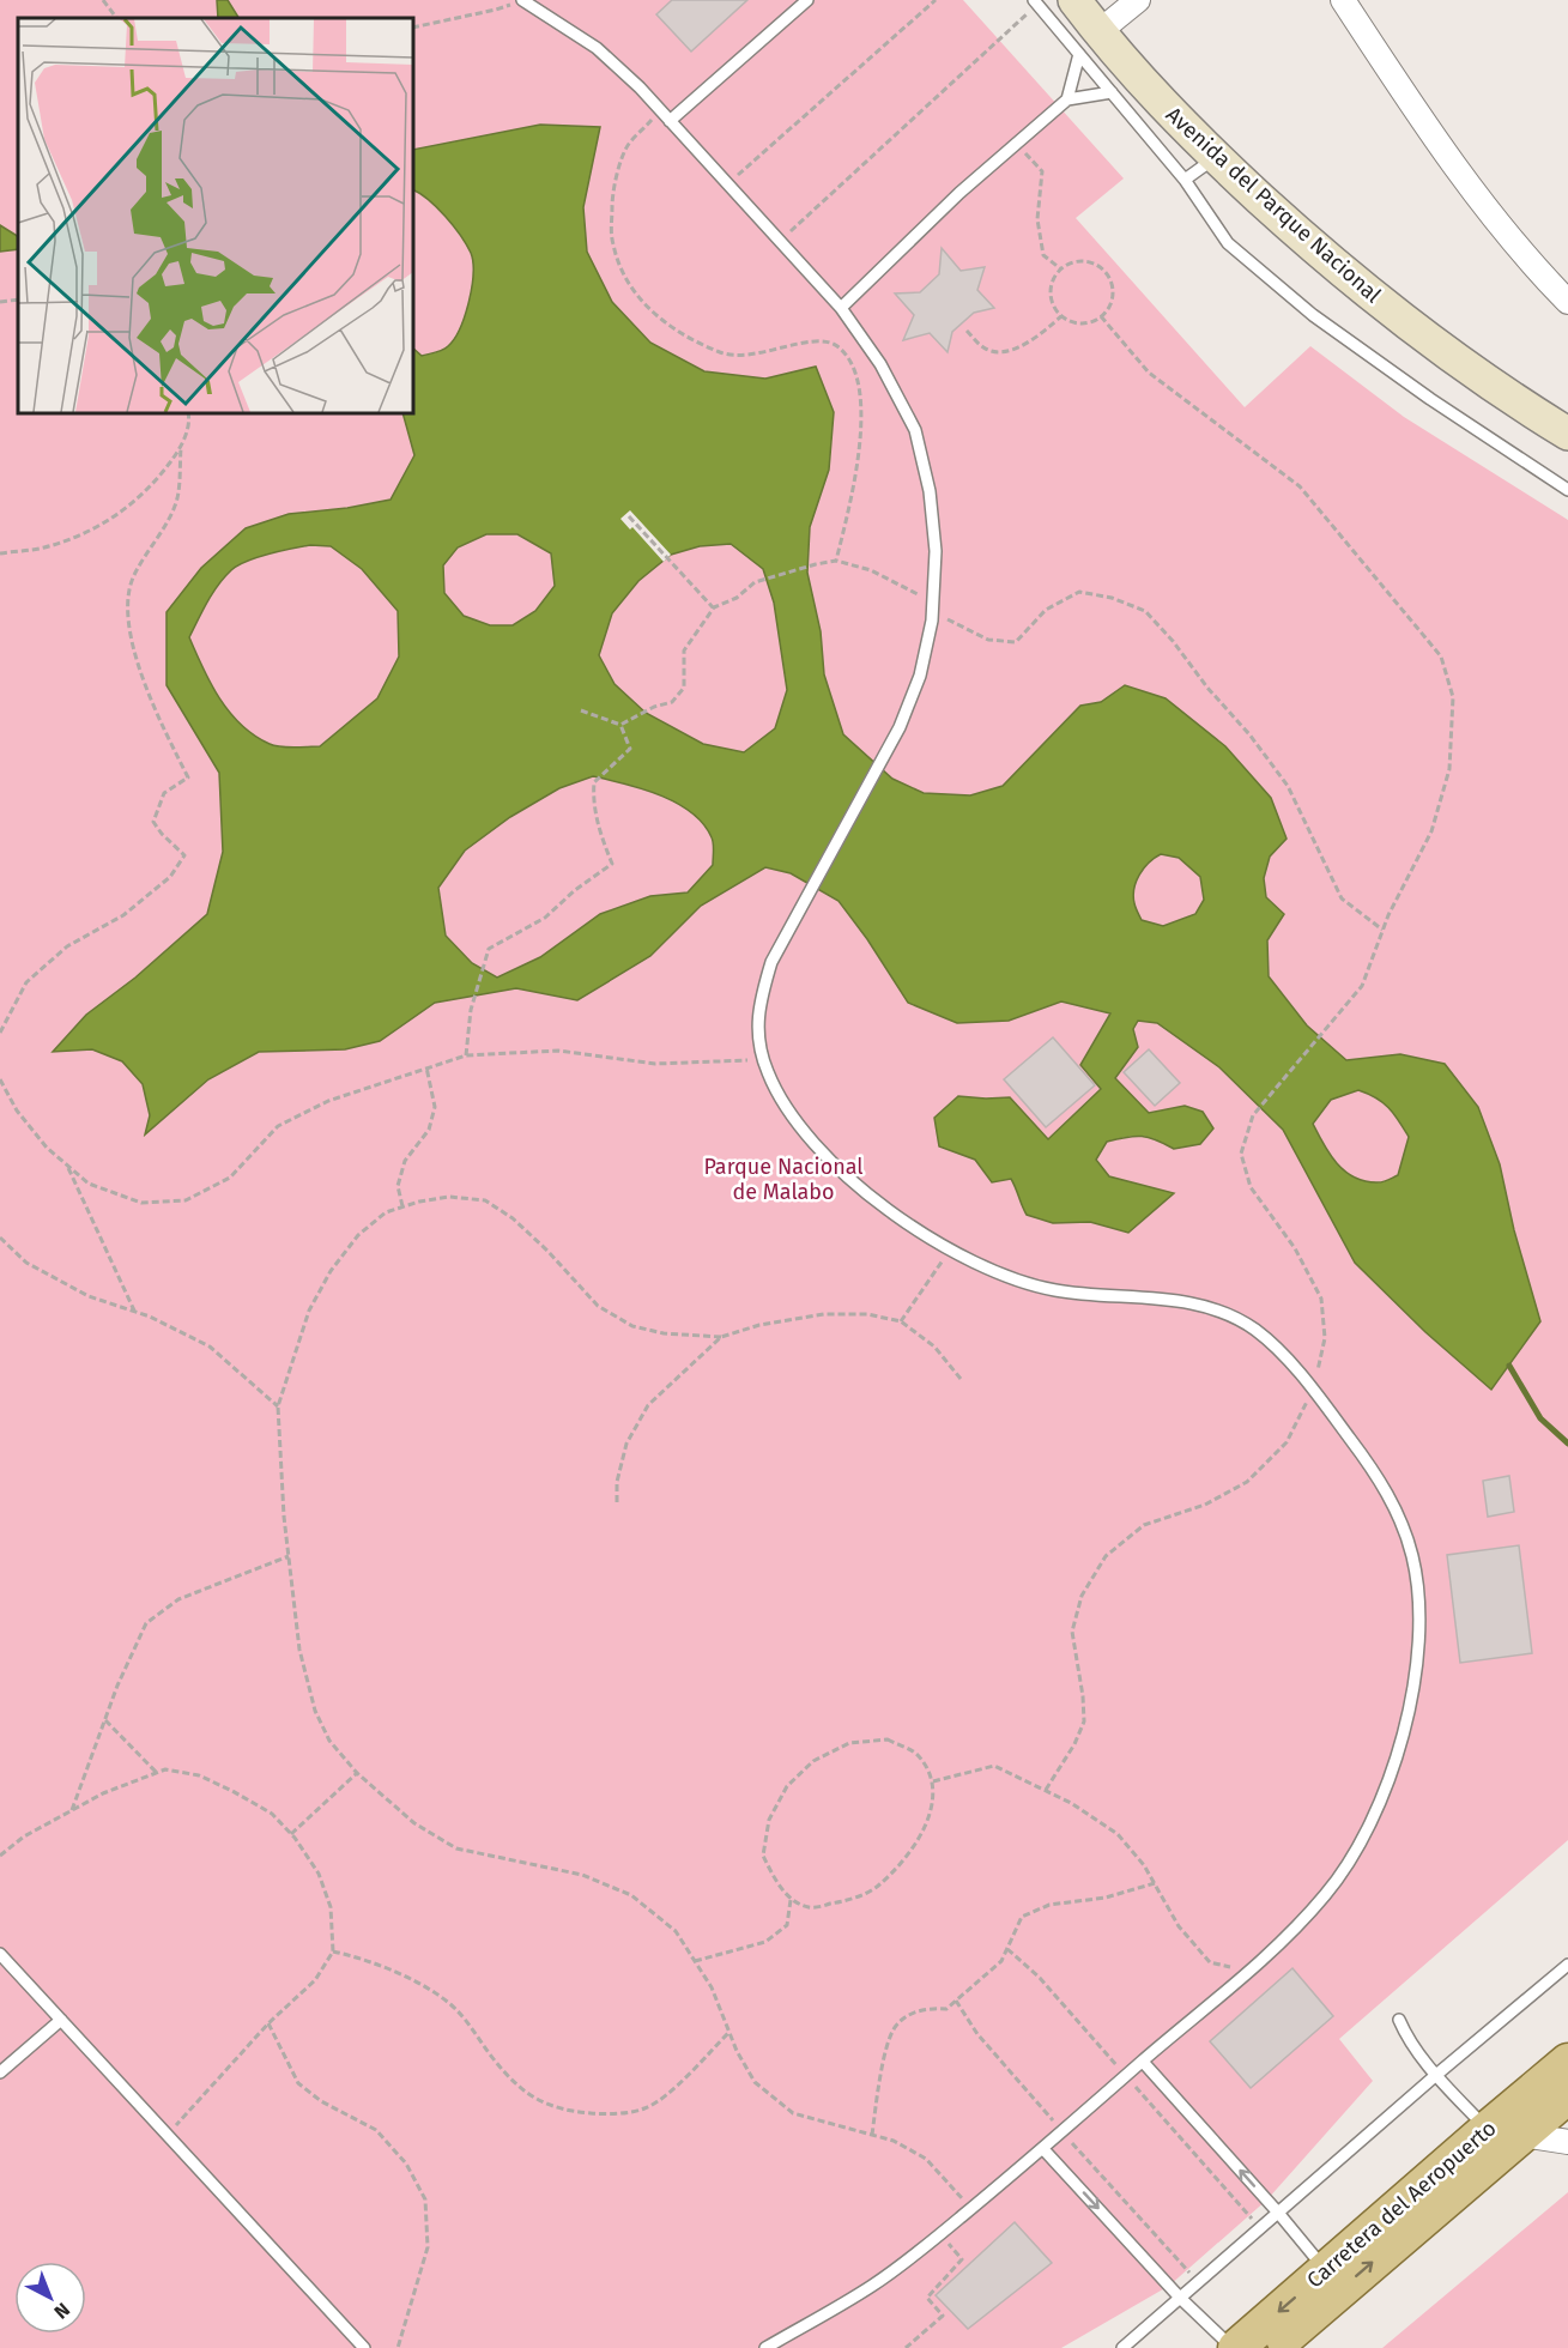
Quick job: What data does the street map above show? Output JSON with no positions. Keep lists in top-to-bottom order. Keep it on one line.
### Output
{"streets":{"main road":["Carretera del Aeropuerto"],"street":["Avenida del Parque Nacional"]},"parks":["Parque Nacional de Malabo"],"north":"bottom right"}
